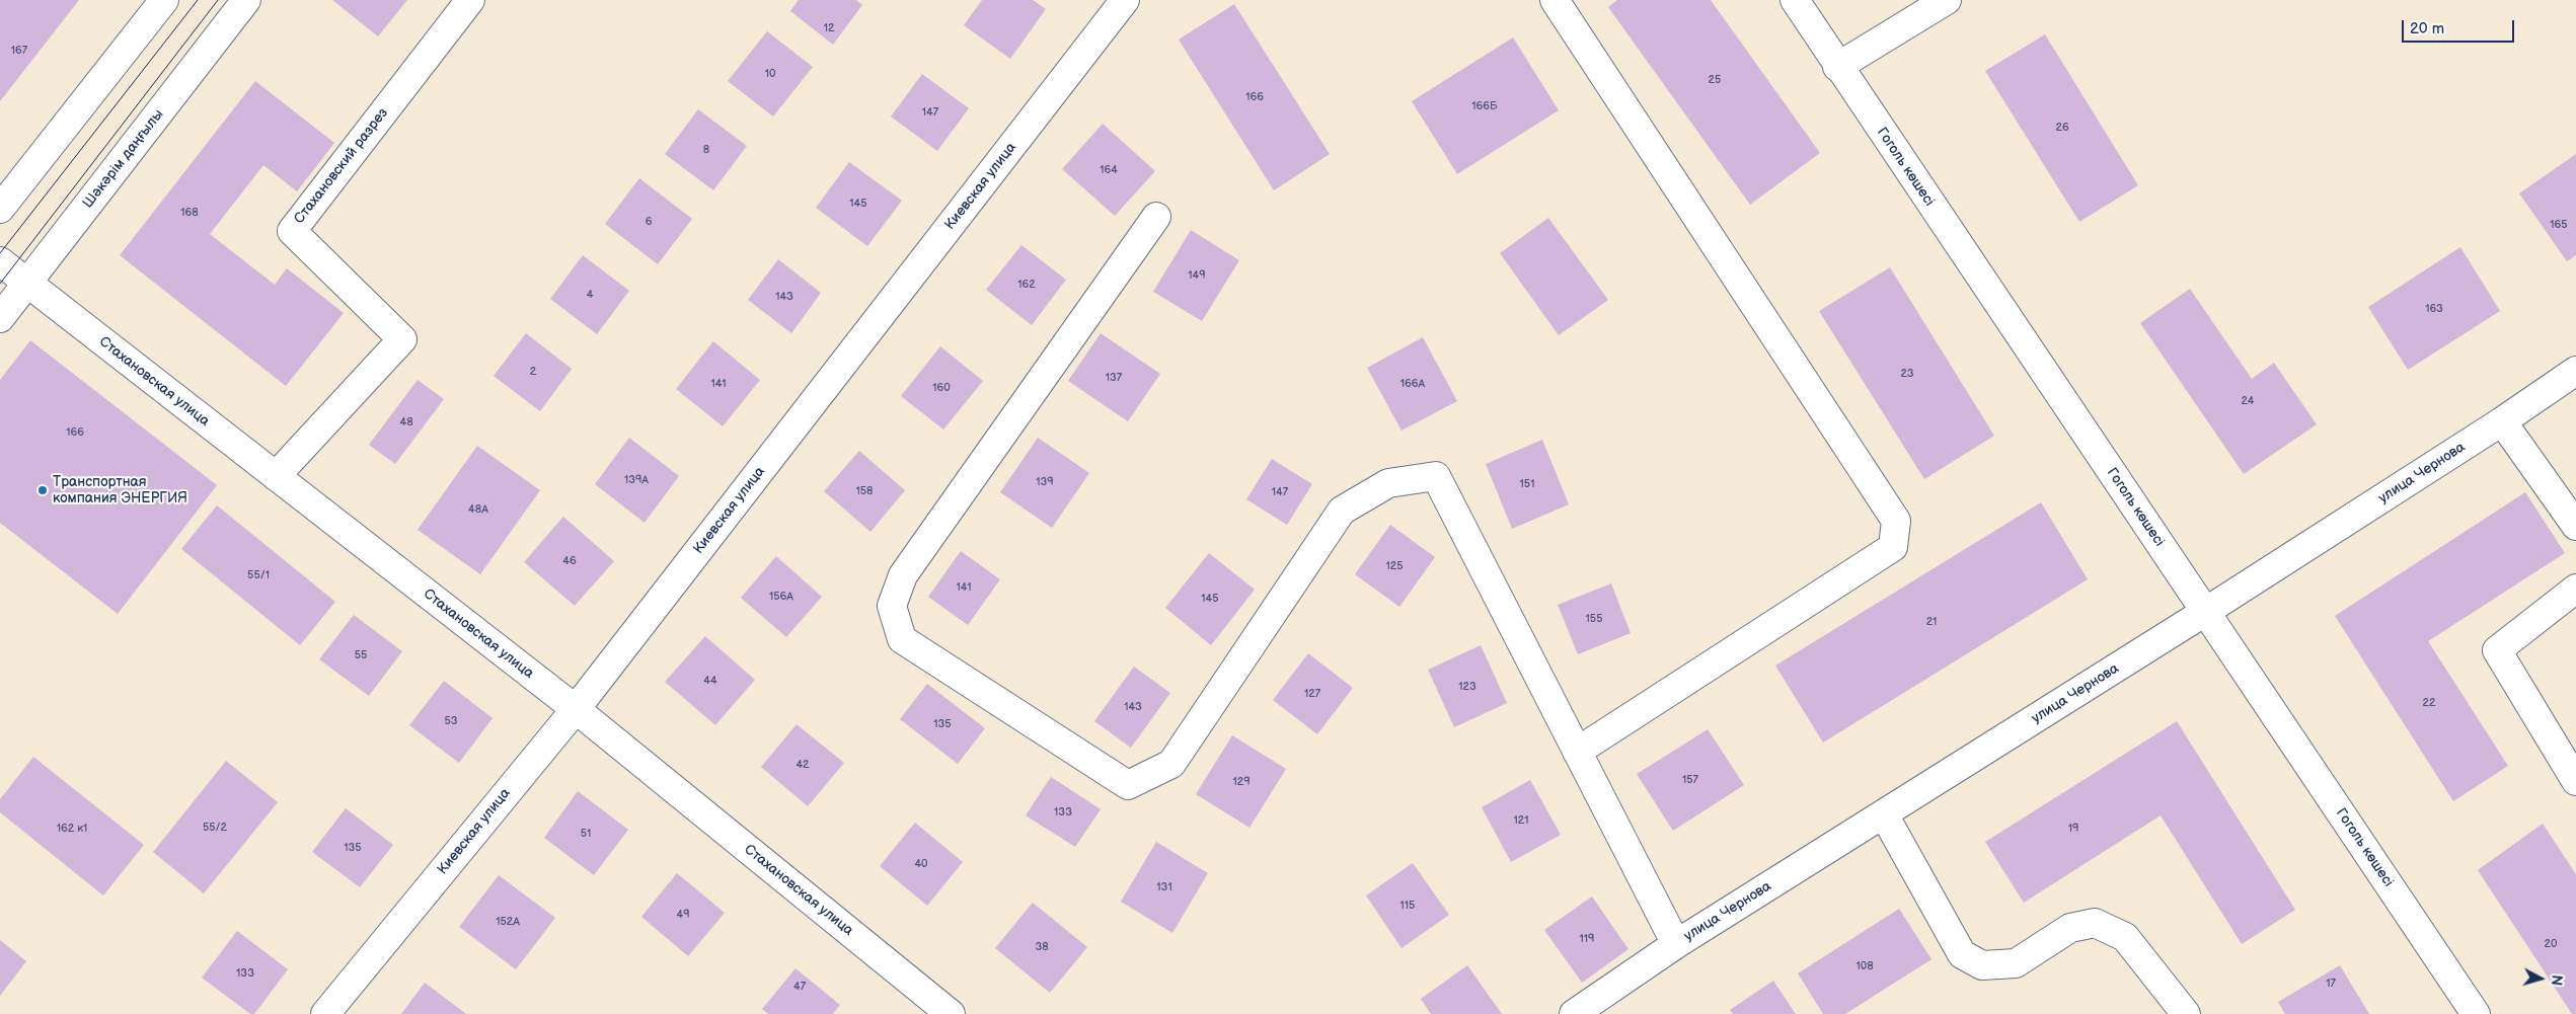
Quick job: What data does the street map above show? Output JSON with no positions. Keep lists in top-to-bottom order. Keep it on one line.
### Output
{"streets":{"street":["Шәкәрім даңғылы","Стахановский разрез","Гоголь көшесі","Киевская улица","Стахановская улица","улица Чернова"]},"crossings":[["Шәкәрім даңғылы","Стахановская улица"],["Стахановский разрез","Стахановская улица"],["Гоголь көшесі","улица Чернова"],["Киевская улица","Стахановская улица"]],"places":["Транспортная компания ЭНЕРГИЯ"],"house_numbers":["12","167","10","25","166","166Б","147","26","8","164","145","168","6","165","149","162","4","143","163","2","23","137","141","166А","160","24","48","166","139А","139","151","158","147","48А","46","125","55/1","141","156А","145","155","21","55","44","123","127","22","143","53","135","42","157","129","133","121","55/2","162 к1","19","51","135","40","131","115","49","152А","119","20","38","108","133","17","47"],"scale_bar":"20 m","north":"right"}
